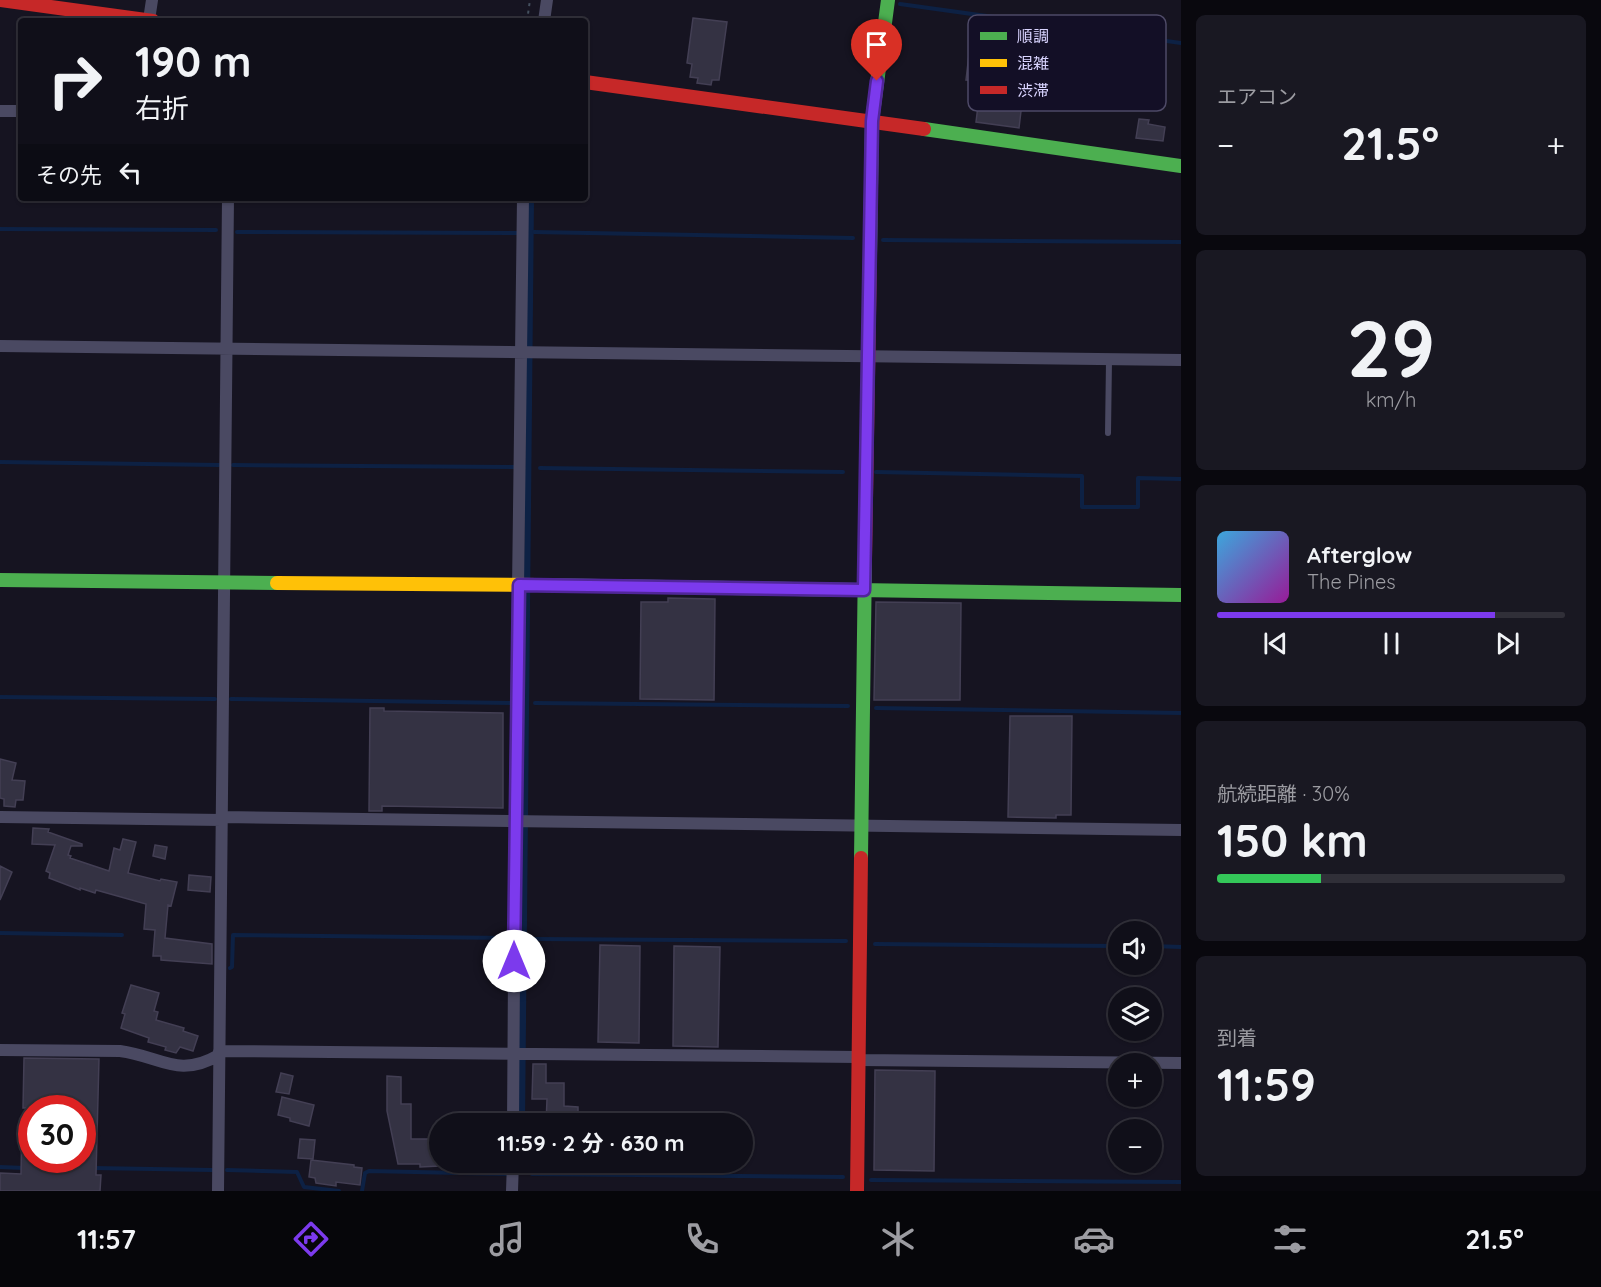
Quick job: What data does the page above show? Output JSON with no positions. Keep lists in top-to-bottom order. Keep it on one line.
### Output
{"legend":["順調","混雑","渋滞"],"page":{"tile":["エアコン",["29","km/h"],["航続距離 · 30%","150 km"],["到着","11:59"]],"turn":["190 m","右折"],"heat":["−","21.5°","+"],"then":"その先","song":["Afterglow","The Pines"],"map_buttons":["+","−"],"limit":"30","trip":"11:59 · 2 分 · 630 m","tabs":["11:57","21.5°"]}}
